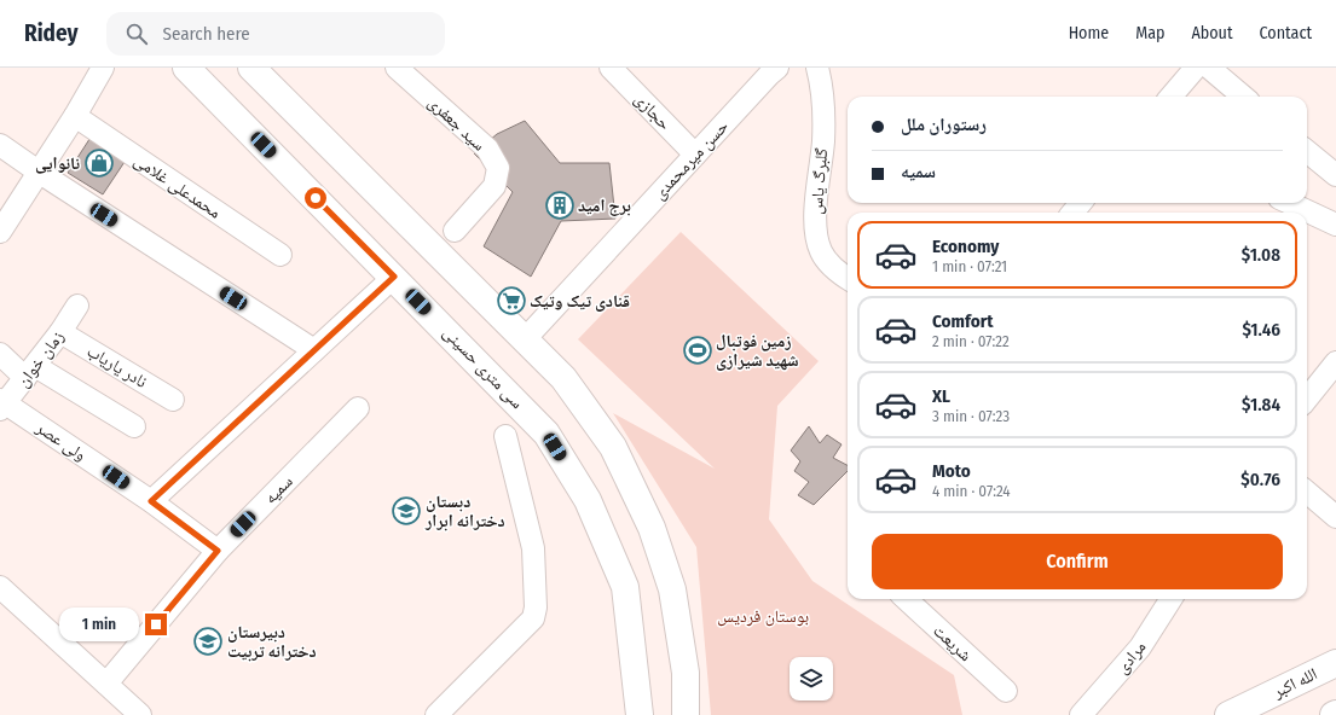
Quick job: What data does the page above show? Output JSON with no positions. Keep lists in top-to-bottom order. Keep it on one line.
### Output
{"streets":{"main road":["سی متری حسینی","الله اکبر"],"street":["حجازی","سید جعفری","حسن میرمحمدی","گلبرگ یاس","محمدعلی غلامی","زمان خوان","نادر یاریاب","ولی عصر","سمیه","شریعت","مرادی"]},"crossings":[["حجازی","حسن میرمحمدی"],["زمان خوان","نادر یاریاب"],["زمان خوان","ولی عصر"],["ولی عصر","سمیه"]],"parks":["بوستان فردیس"],"places":{"shop":["نانوایی"],"building":["برج امید"],"supermarket":["قنادی تیک وتیک"],"sports":["زمین فوتبال شهید شیرازی"],"school or university":["دبستان دخترانه ابرار","دبیرستان دخترانه تربیت"]},"page":{"header":"Ridey","search":"Search here","nav":["Home","Map","About","Contact"],"banner":["رستوران ملل","سمیه"],"list":[{"name":"Economy","note":"1 min · 07:21","value":"$1.08"},{"name":"Comfort","note":"2 min · 07:22","value":"$1.46"},{"name":"XL","note":"3 min · 07:23","value":"$1.84"},{"name":"Moto","note":"4 min · 07:24","value":"$0.76"}],"buttons":"Confirm","bubble":"1 min"}}
